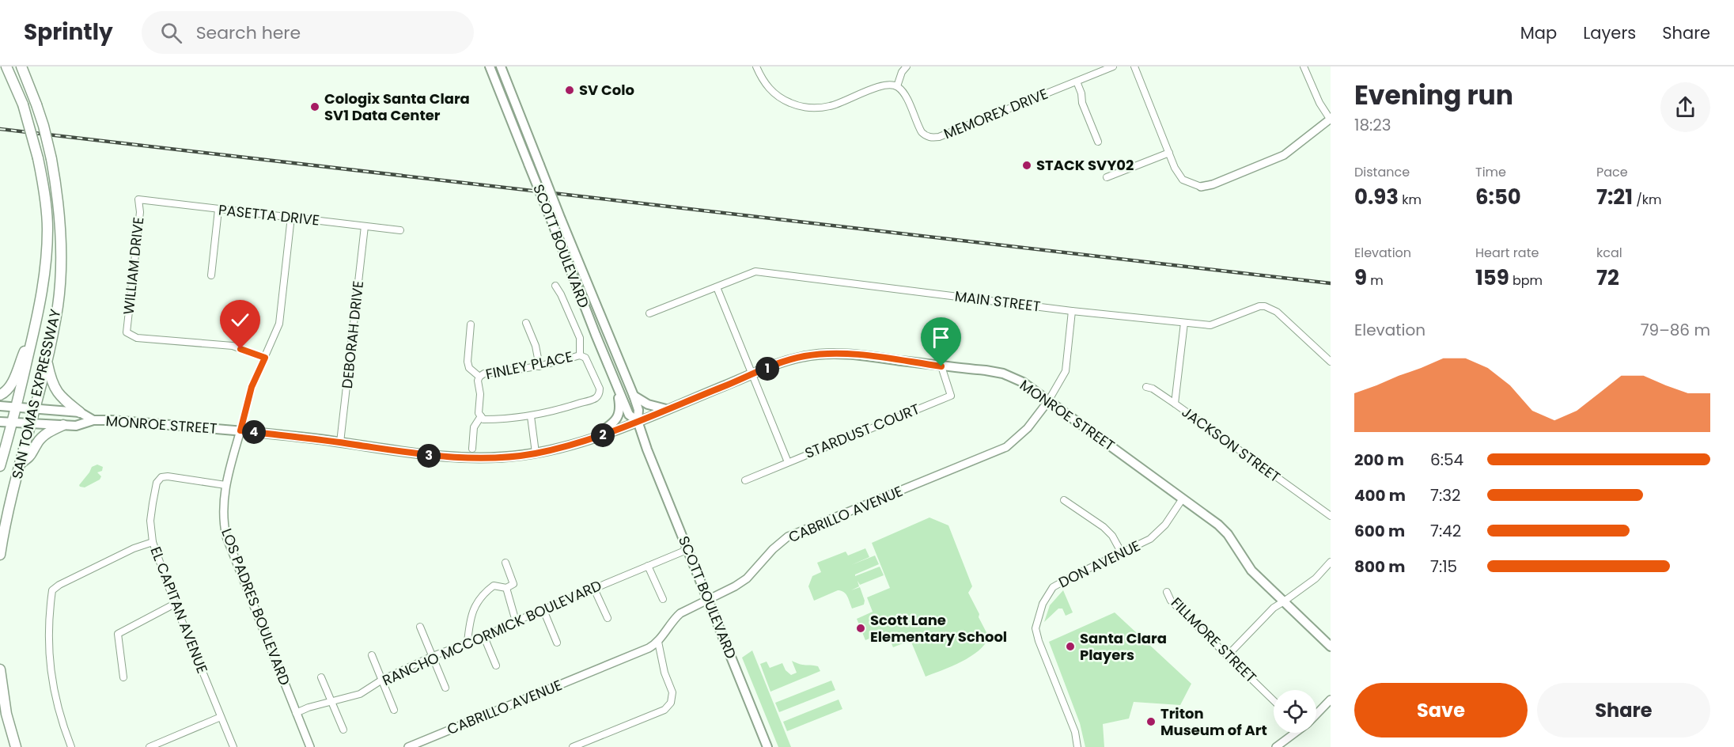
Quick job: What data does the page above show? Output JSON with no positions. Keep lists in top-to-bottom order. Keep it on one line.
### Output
{"streets":{"highway":["SAN TOMAS EXPRESSWAY"],"main road":["SCOTT BOULEVARD","MONROE STREET"],"street":["MEMOREX DRIVE","PASETTA DRIVE","WILLIAM DRIVE","MAIN STREET","DEBORAH DRIVE","FINLEY PLACE","STARDUST COURT","JACKSON STREET","CABRILLO AVENUE","DON AVENUE","LOS PADRES BOULEVARD","EL CAPITAN AVENUE","RANCHO MCCORMICK BOULEVARD","FILLMORE STREET"]},"crossings":[["PASETTA DRIVE","WILLIAM DRIVE"],["PASETTA DRIVE","DEBORAH DRIVE"],["PASETTA DRIVE","LOS PADRES BOULEVARD"],["SCOTT BOULEVARD","MONROE STREET"],["SCOTT BOULEVARD","CABRILLO AVENUE"],["SCOTT BOULEVARD","RANCHO MCCORMICK BOULEVARD"],["WILLIAM DRIVE","LOS PADRES BOULEVARD"],["MAIN STREET","JACKSON STREET"],["MAIN STREET","CABRILLO AVENUE"],["DEBORAH DRIVE","MONROE STREET"],["SAN TOMAS EXPRESSWAY","MONROE STREET"],["MONROE STREET","STARDUST COURT"],["MONROE STREET","CABRILLO AVENUE"],["MONROE STREET","DON AVENUE"],["MONROE STREET","LOS PADRES BOULEVARD"],["LOS PADRES BOULEVARD","EL CAPITAN AVENUE"],["LOS PADRES BOULEVARD","RANCHO MCCORMICK BOULEVARD"]],"places":["SV Colo","Cologix Santa Clara SV1 Data Center","STACK SVY02","Scott Lane Elementary School","Santa Clara Players","Triton Museum of Art"],"page":{"header":"Sprintly","search":"Search here","nav":["Map","Layers","Share"],"heading":["Evening run","18:23"],"stats":[["Distance","0.93 km"],["Time","6:50"],["Pace","7:21 /km"],["Elevation","9 m"],["Heart rate","159 bpm"],["kcal","72"]],"chart":["Elevation","79–86 m"],"pins":["1","4","2","3"],"list":[{"name":"200 m","note":"6:54"},{"name":"400 m","note":"7:32"},{"name":"600 m","note":"7:42"},{"name":"800 m","note":"7:15"}],"buttons":["Save","Share"]}}
